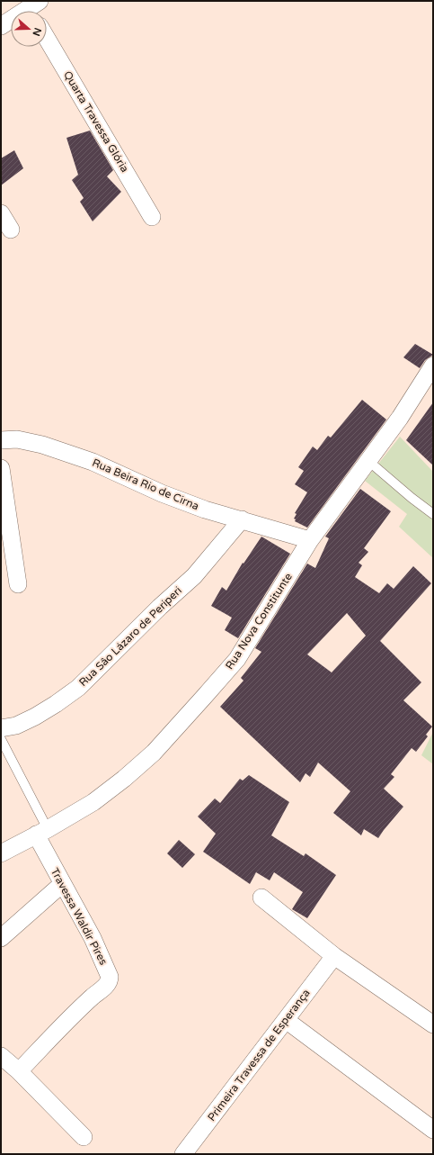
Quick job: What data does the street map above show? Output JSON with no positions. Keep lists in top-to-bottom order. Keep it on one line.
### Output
{"streets":{"street":["Quarta Travessa Glória","Rua Beira Rio de Cirna","Rua Nova Constitunte","Rua Sâo Lázaro de Periperi","Travessa Waldir Pires","Primeira Travessa de Esperança"]},"crossings":[["Rua Beira Rio de Cirna","Rua Nova Constitunte"],["Rua Beira Rio de Cirna","Rua Sâo Lázaro de Periperi"],["Rua Nova Constitunte","Travessa Waldir Pires"]],"north":"right"}
